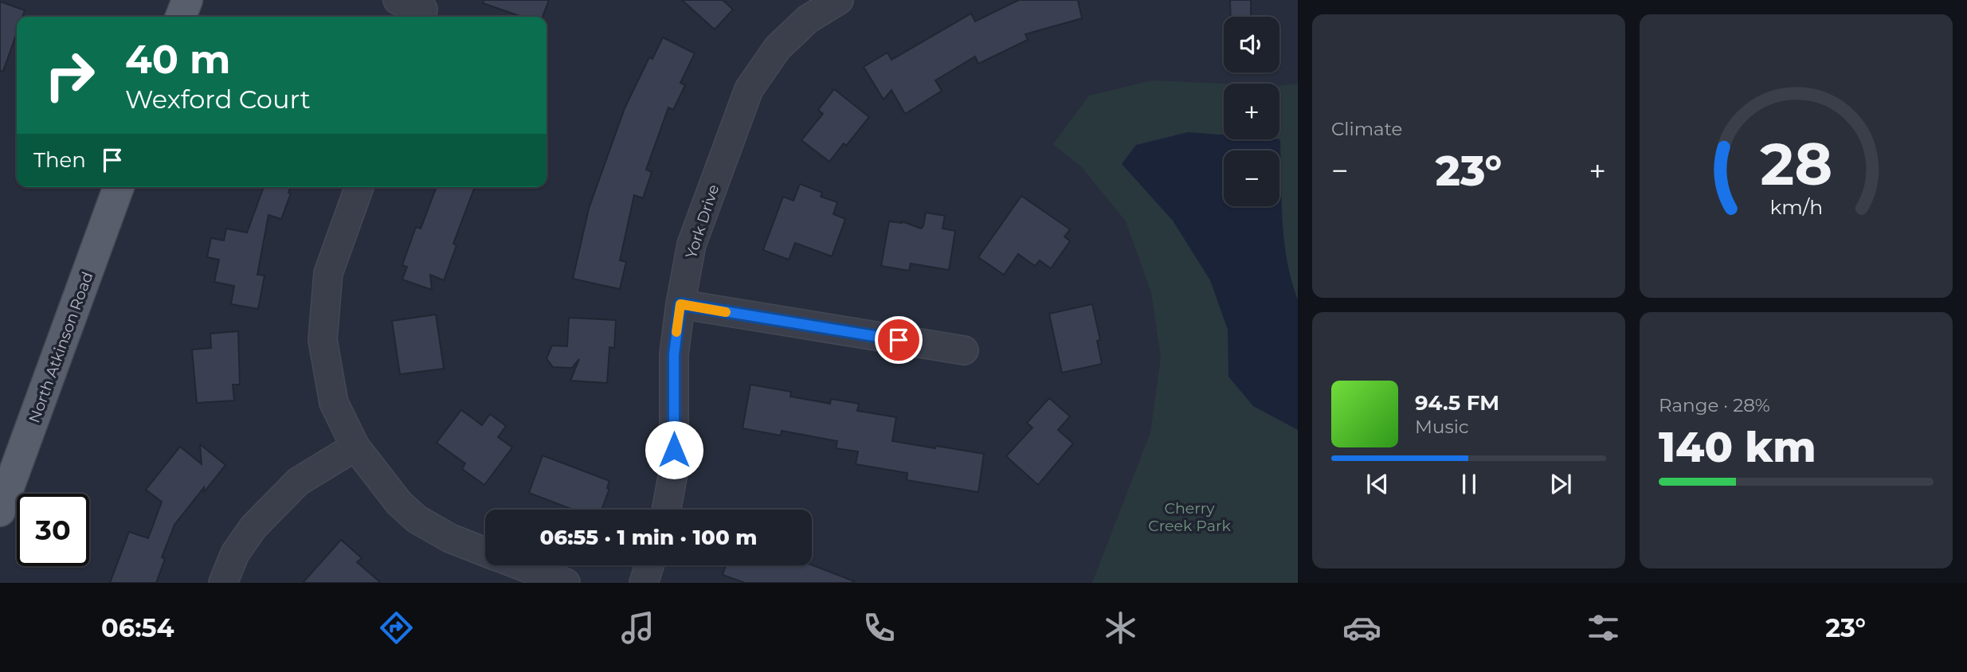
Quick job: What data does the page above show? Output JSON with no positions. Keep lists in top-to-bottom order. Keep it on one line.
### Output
{"streets":{"main road":["North Atkinson Road"],"street":["York Drive"]},"parks":["Cherry Creek Park"],"page":{"tile":["Climate",["Range · 28%","140 km"]],"map_buttons":["+","−"],"turn":["40 m","Wexford Court"],"then":"Then","heat":["−","23°","+"],"song":["94.5 FM","Music"],"limit":"30","trip":"06:55 · 1 min · 100 m","tabs":["06:54","23°"],"gauge":["28","km/h"]}}
